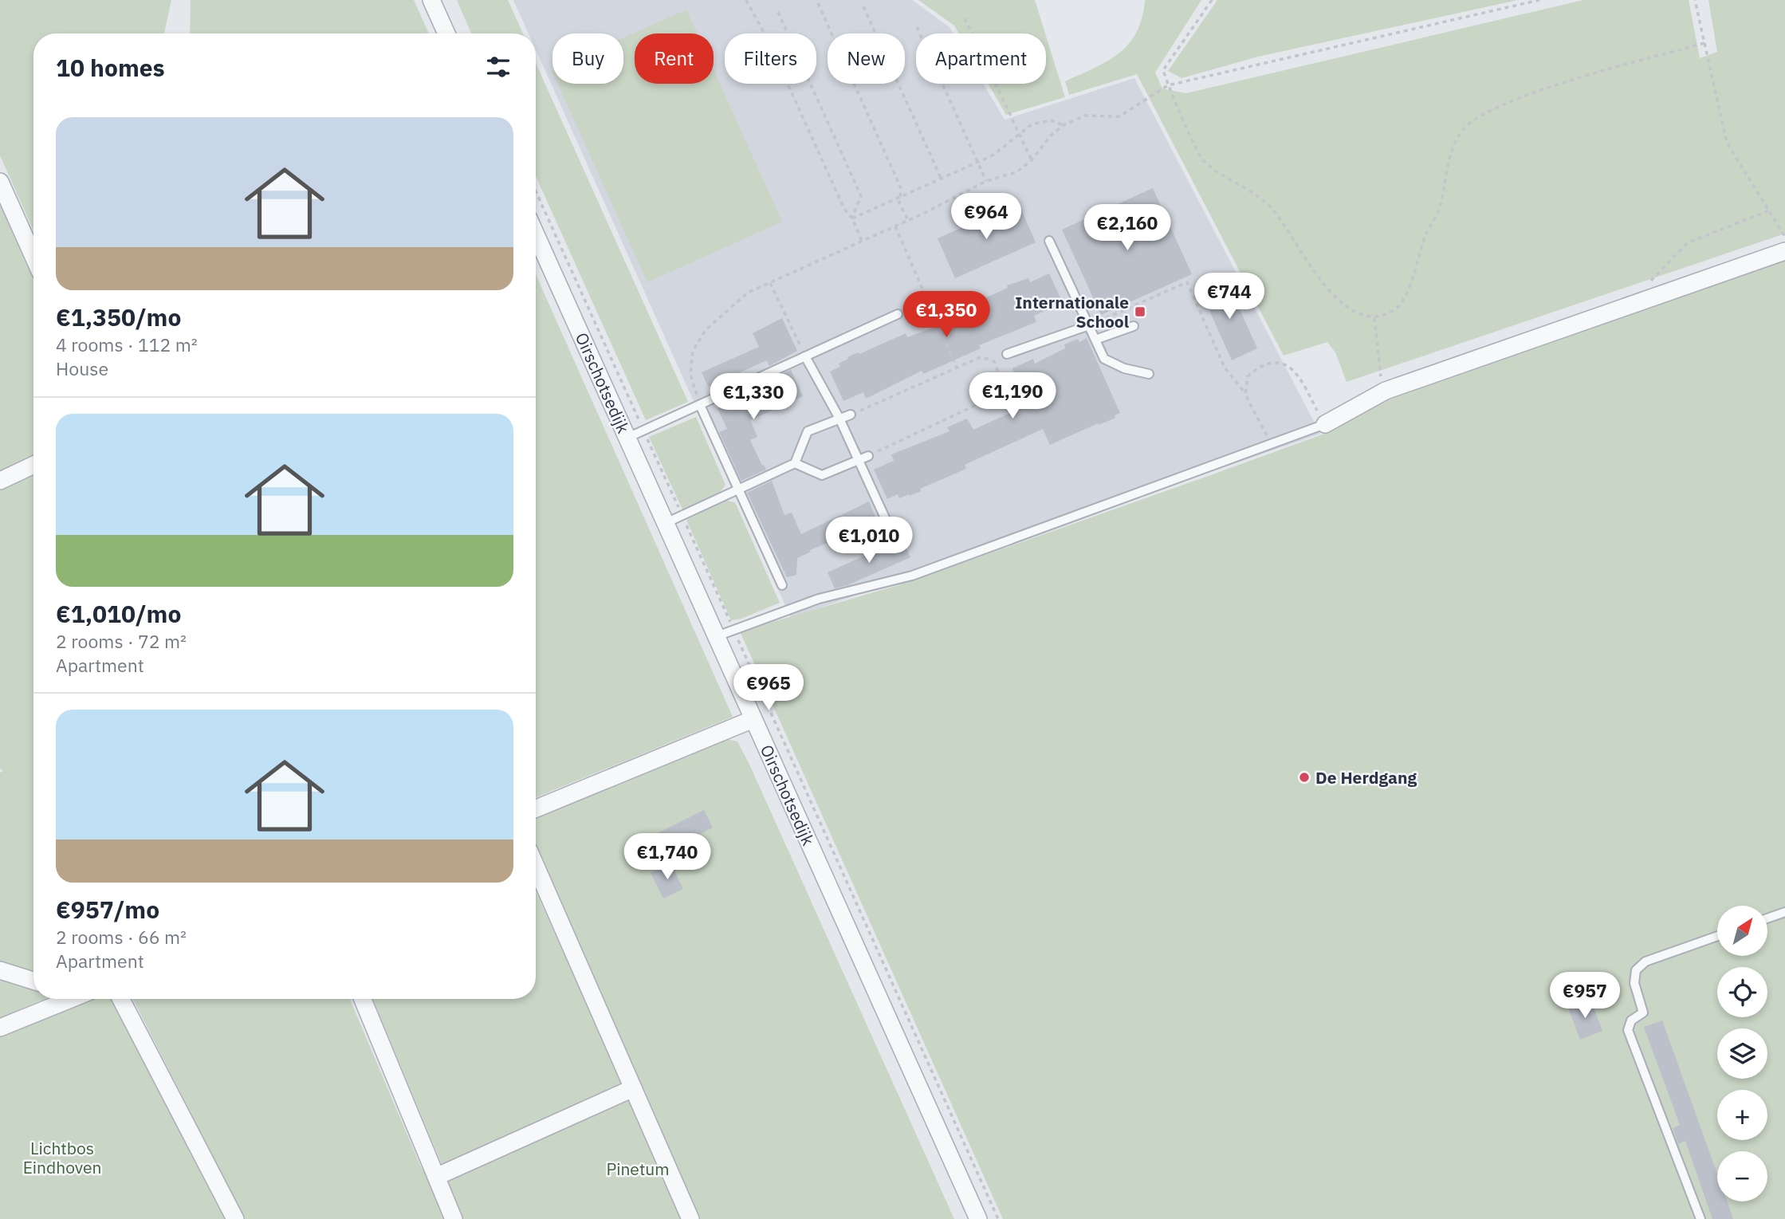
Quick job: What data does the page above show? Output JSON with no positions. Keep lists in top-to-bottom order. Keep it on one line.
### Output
{"streets":{"street":["Oirschotsedijk"]},"parks":["Lichtbos Eindhoven","Pinetum"],"places":{"transit":["Internationale School"],"other":["De Herdgang"]},"north":"top right","page":{"chip":["Buy","Rent","Filters","New","Apartment"],"heading":"10 homes","list":[{"name":"€1,350/mo","note":"4 rooms · 112 m² · House"},{"name":"€1,010/mo","note":"2 rooms · 72 m² · Apartment"},{"name":"€957/mo","note":"2 rooms · 66 m² · Apartment"}],"price":["€964","€2,160","€744","€1,350","€1,190","€1,330","€1,010","€965","€1,740","€957"],"map_buttons":["+","−"]}}
